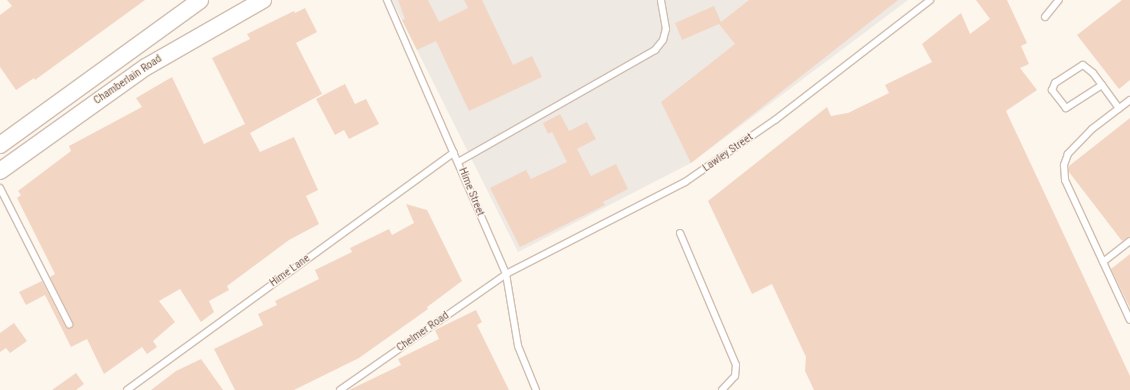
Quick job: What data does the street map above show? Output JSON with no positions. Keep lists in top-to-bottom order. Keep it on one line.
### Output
{"streets":{"street":["Chamberlain Road"],"lane":["Lawley Street","Hime Street","Hime Lane","Chelmer Road"]},"crossings":[["Lawley Street","Hime Street"],["Lawley Street","Chelmer Road"],["Hime Street","Hime Lane"],["Hime Street","Chelmer Road"]]}
